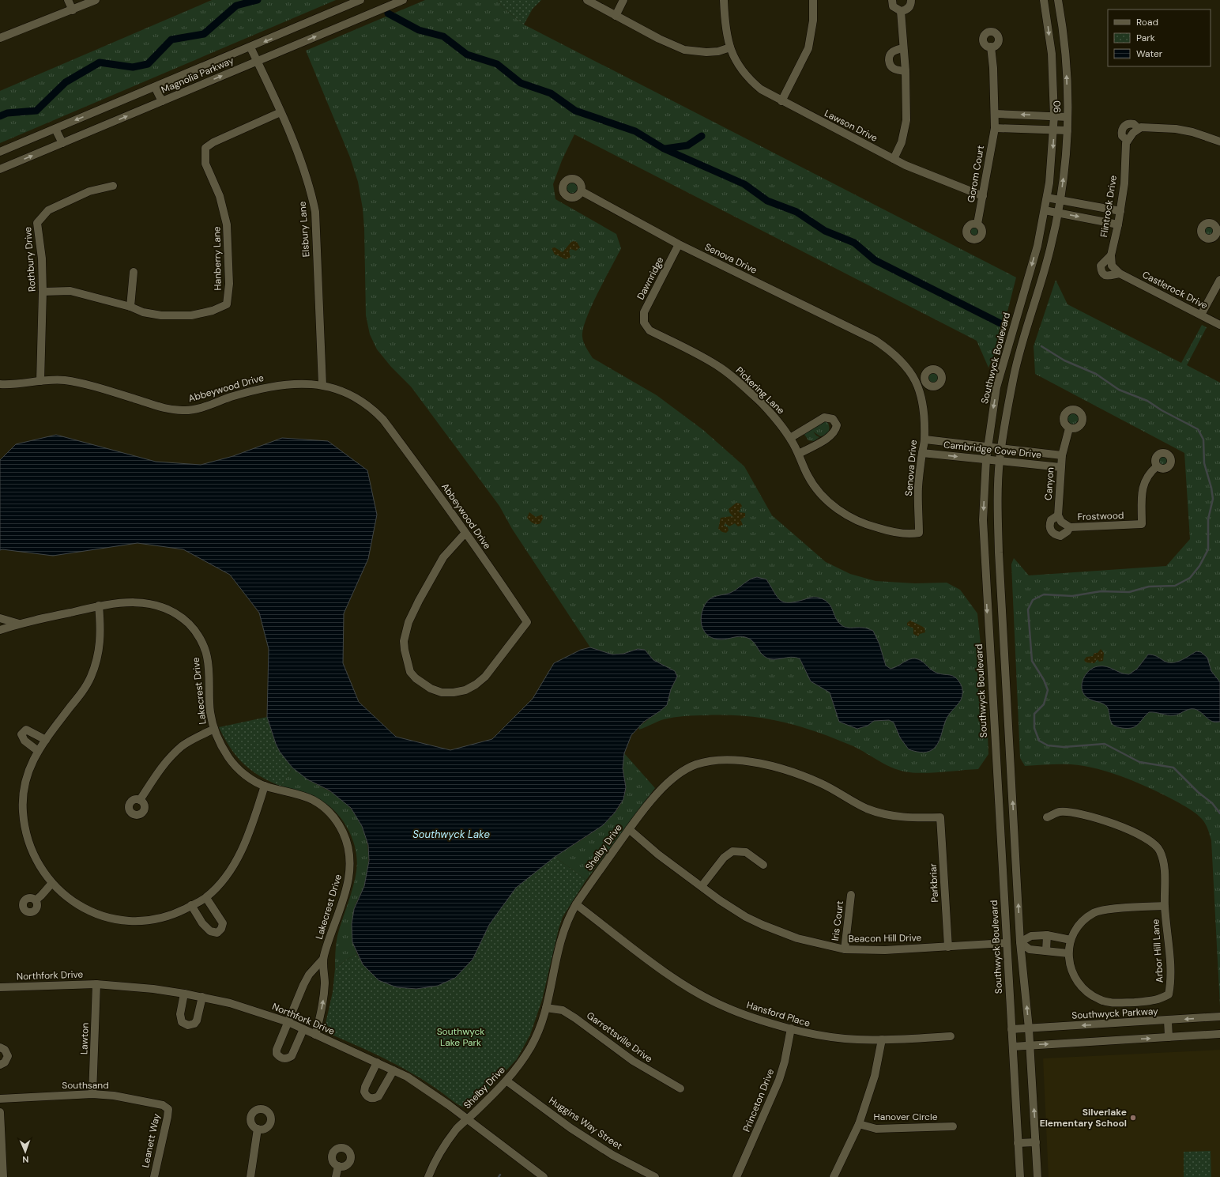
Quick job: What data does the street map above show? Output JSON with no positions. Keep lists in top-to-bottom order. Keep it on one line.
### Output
{"streets":{"street":["Magnolia Parkway","90","Lawson Drive","Gorom Court","Flintrock Drive","Elsbury Lane","Hanberry Lane","Senova Drive","Rothbury Drive","Dawnridge","Castlerock Drive","Southwyck Boulevard","Abbeywood Drive","Pickering Lane","Cambridge Cove Drive","Canyon","Frostwood","Lakecrest Drive","Shelby Drive","Parkbriar","Iris Court","Beacon Hill Drive","Arbor Hill Lane","Northfork Drive","Southwyck Parkway","Hansford Place","Garrettsville Drive","Lawton","Southsand","Princeton Drive","Hanover Circle","Huggins Way Street","Leanett Way"]},"crossings":[["Magnolia Parkway","Elsbury Lane"],["90","Southwyck Boulevard"],["Lawson Drive","Gorom Court"],["Flintrock Drive","Castlerock Drive"],["Elsbury Lane","Hanberry Lane"],["Elsbury Lane","Abbeywood Drive"],["Hanberry Lane","Rothbury Drive"],["Senova Drive","Dawnridge"],["Senova Drive","Pickering Lane"],["Senova Drive","Cambridge Cove Drive"],["Rothbury Drive","Abbeywood Drive"],["Dawnridge","Pickering Lane"],["Southwyck Boulevard","Cambridge Cove Drive"],["Southwyck Boulevard","Beacon Hill Drive"],["Southwyck Boulevard","Southwyck Parkway"],["Cambridge Cove Drive","Canyon"],["Canyon","Frostwood"],["Lakecrest Drive","Northfork Drive"],["Shelby Drive","Parkbriar"],["Shelby Drive","Beacon Hill Drive"],["Shelby Drive","Northfork Drive"],["Shelby Drive","Hansford Place"],["Shelby Drive","Garrettsville Drive"],["Shelby Drive","Huggins Way Street"],["Parkbriar","Beacon Hill Drive"],["Iris Court","Beacon Hill Drive"],["Northfork Drive","Lawton"],["Hansford Place","Princeton Drive"],["Lawton","Southsand"],["Southsand","Leanett Way"]],"water":["Southwyck Lake"],"parks":["Southwyck Lake Park"],"places":["Silverlake Elementary School"],"legend":["Road","Park","Water"],"north":"bottom"}
